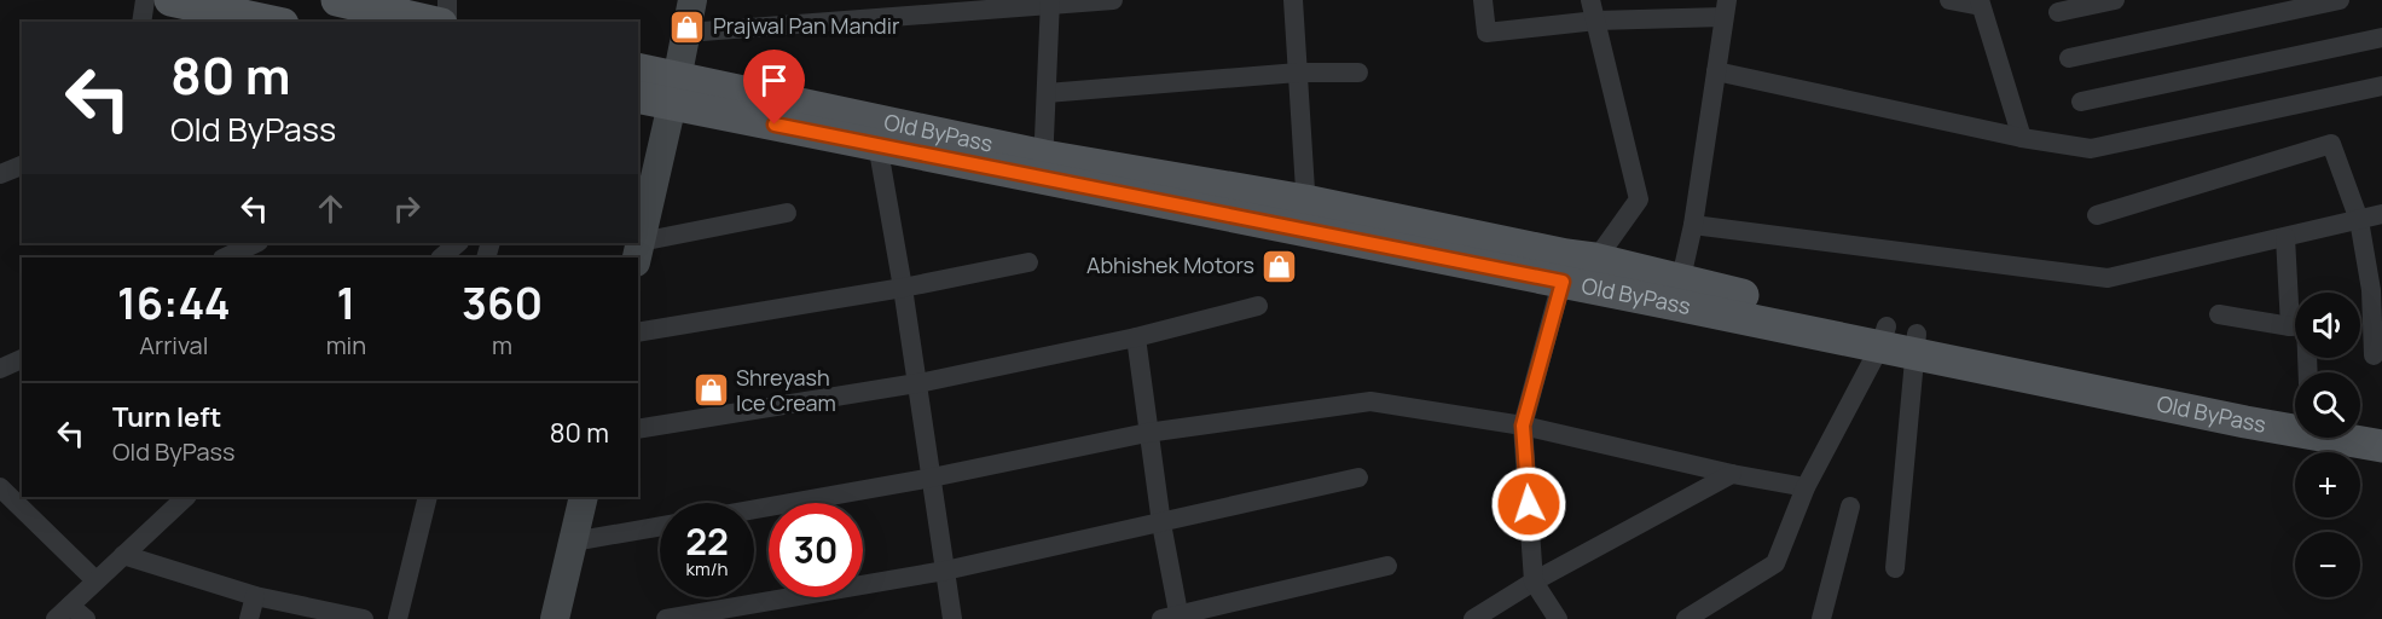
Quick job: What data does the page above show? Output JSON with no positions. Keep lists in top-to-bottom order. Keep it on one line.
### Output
{"streets":{"main road":["Old ByPass"]},"places":{"shop":["Prajwal Pan Mandir","Abhishek Motors","Shreyash Ice Cream"]},"page":{"turn":["80 m","Old ByPass"],"eta":["16:44","Arrival","1","min","360","m"],"map_buttons":["+","−"],"list":[{"name":"Turn left","note":"Old ByPass","value":"80 m"}],"speed":"22 km/h","limit":"30"}}
